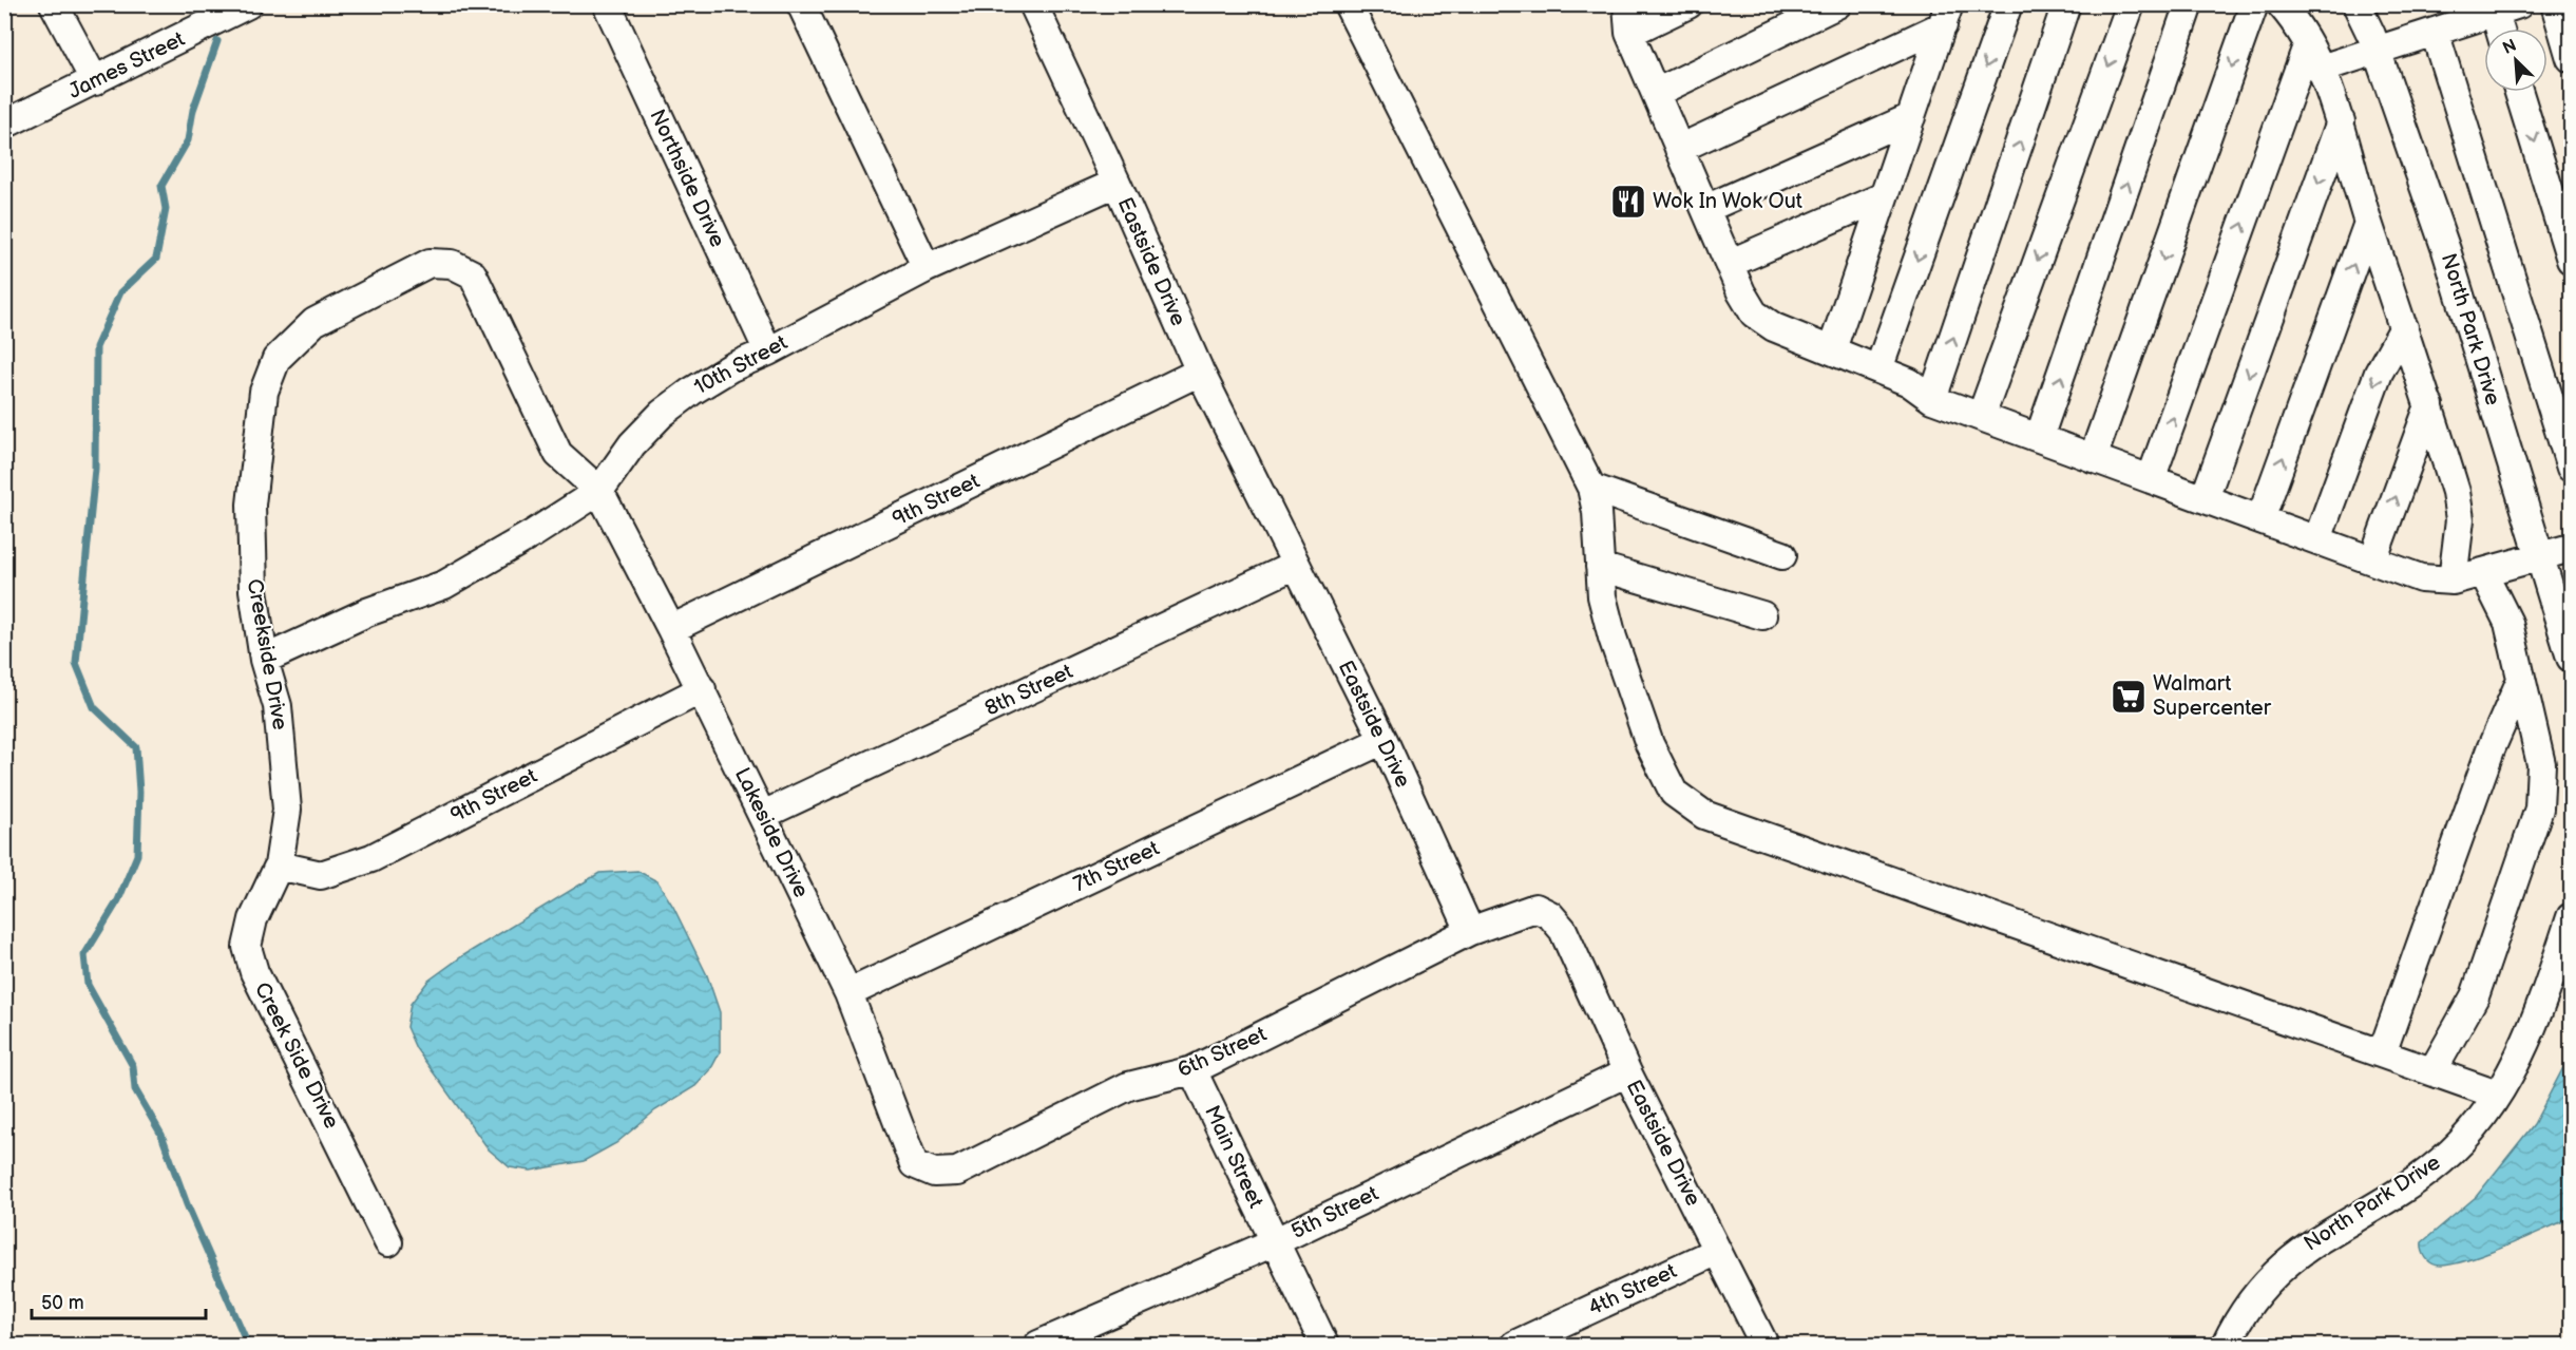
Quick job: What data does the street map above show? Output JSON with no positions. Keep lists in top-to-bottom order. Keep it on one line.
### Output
{"streets":{"street":["James Street","Northside Drive","Eastside Drive","North Park Drive","10th Street","9th Street","Creekside Drive","8th Street","Lakeside Drive","7th Street","6th Street","Creek Side Drive","Main Street","5th Street","4th Street"]},"crossings":[["Northside Drive","10th Street"],["Eastside Drive","10th Street"],["Eastside Drive","9th Street"],["Eastside Drive","8th Street"],["Eastside Drive","7th Street"],["Eastside Drive","6th Street"],["Eastside Drive","5th Street"],["Eastside Drive","4th Street"],["10th Street","Creekside Drive"],["10th Street","Lakeside Drive"],["9th Street","Creekside Drive"],["9th Street","Lakeside Drive"],["9th Street","Creek Side Drive"],["Creekside Drive","Lakeside Drive"],["Creekside Drive","Creek Side Drive"],["8th Street","Lakeside Drive"],["Lakeside Drive","7th Street"],["Lakeside Drive","6th Street"],["6th Street","Main Street"],["Main Street","5th Street"]],"places":{"restaurant":["Wok In Wok Out"],"supermarket":["Walmart Supercenter"]},"scale_bar":"50 m","north":"top left"}
